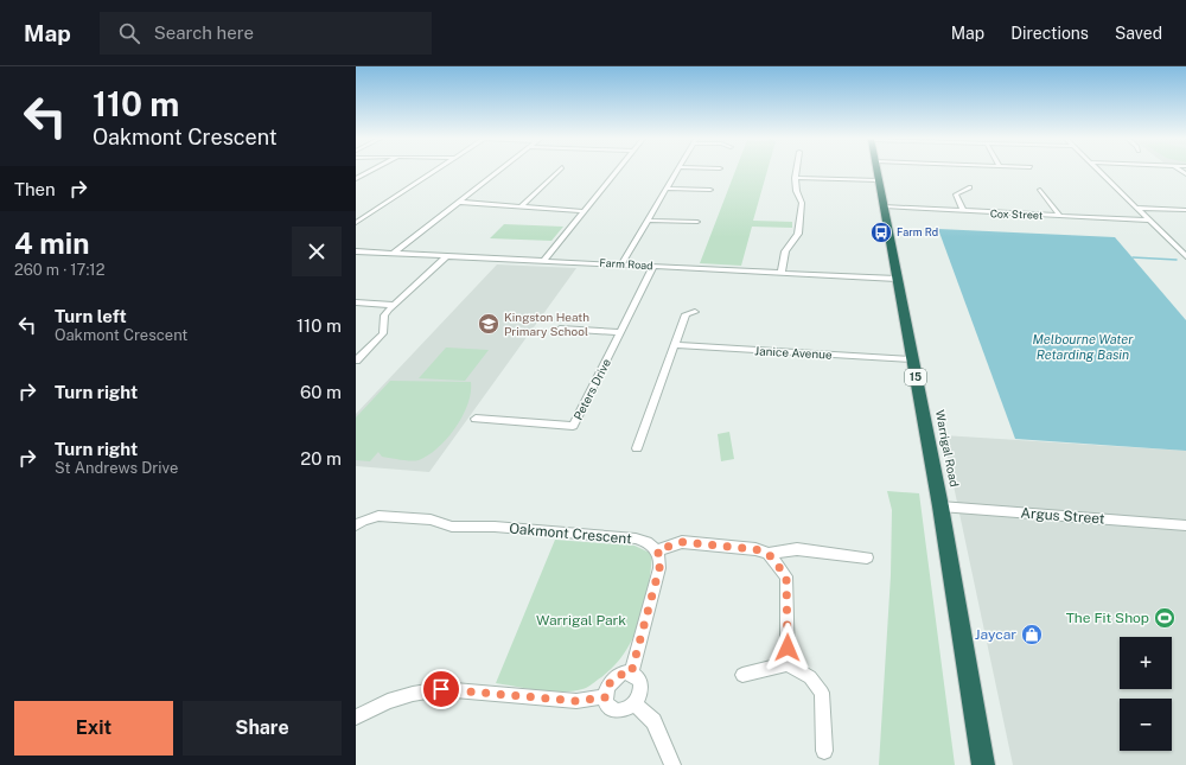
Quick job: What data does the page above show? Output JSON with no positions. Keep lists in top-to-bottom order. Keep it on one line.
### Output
{"streets":{"highway":["15","Warrigal Road"],"street":["Cox Street","Farm Road","Janice Avenue","Peters Drive","Argus Street","Oakmont Crescent"]},"crossings":[["Cox Street","Warrigal Road"],["Farm Road","Peters Drive"],["Farm Road","Warrigal Road"],["Janice Avenue","Warrigal Road"],["Warrigal Road","Argus Street"]],"water":["Melbourne Water Retarding Basin"],"parks":["Warrigal Park"],"places":{"bus stop":["Farm Rd"],"school or university":["Kingston Heath Primary School"],"sports":["The Fit Shop"],"shop":["Jaycar"]},"page":{"header":"Map","search":"Search here","nav":["Map","Directions","Saved"],"turn":["110 m","Oakmont Crescent"],"then":"Then","heading":["4 min","260 m · 17:12"],"list":[{"name":"Turn left","note":"Oakmont Crescent","value":"110 m"},{"name":"Turn right","value":"60 m"},{"name":"Turn right","note":"St Andrews Drive","value":"20 m"}],"map_buttons":["+","−"],"buttons":["Exit","Share"]}}
